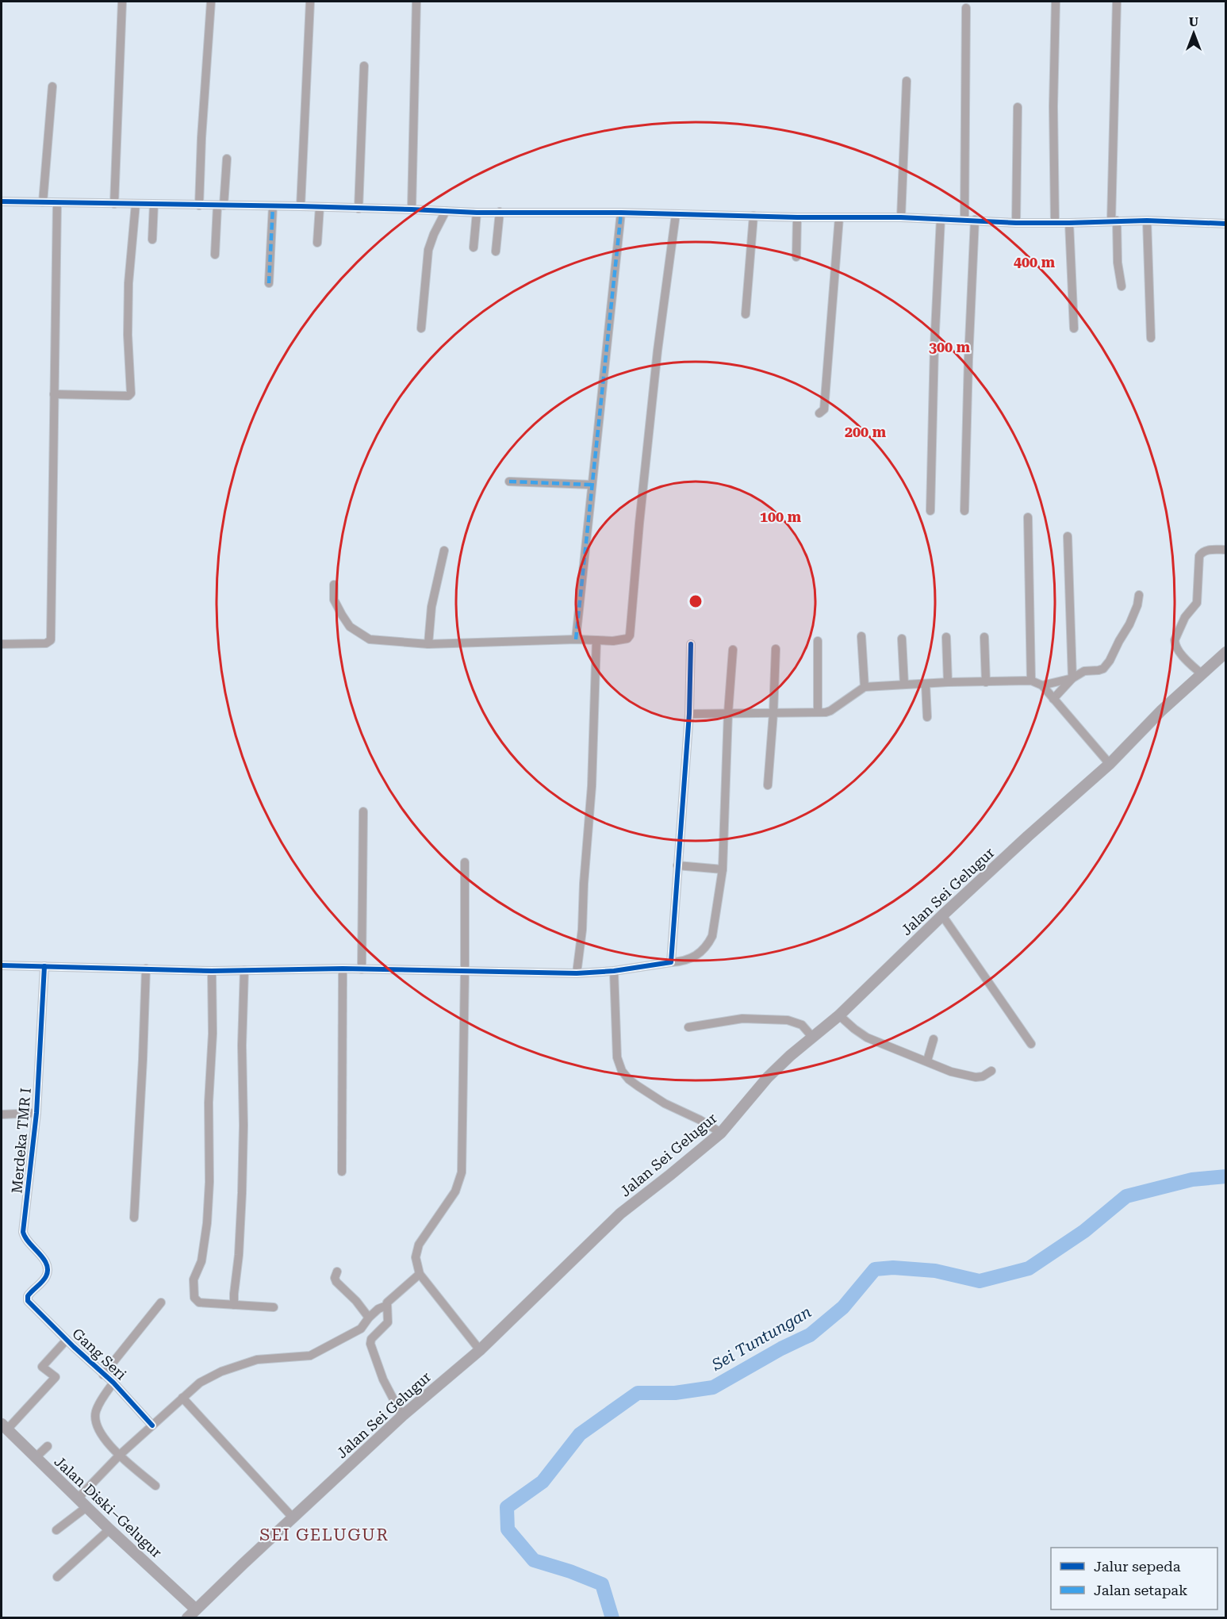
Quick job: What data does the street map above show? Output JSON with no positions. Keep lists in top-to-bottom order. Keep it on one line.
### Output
{"streets":{"main road":["Jalan Sei Gelugur","Jalan Diski–Gelugur"],"street":["Merdeka TMR I","Gang Seri"]},"crossings":[["Jalan Sei Gelugur","Jalan Diski–Gelugur"],["Merdeka TMR I","Gang Seri"]],"districts":["SEI GELUGUR"],"water":["Sei Tuntungan"],"legend":["Jalur sepeda","Jalan setapak"],"north":"top","rings":["400 m","300 m","200 m","100 m"]}
